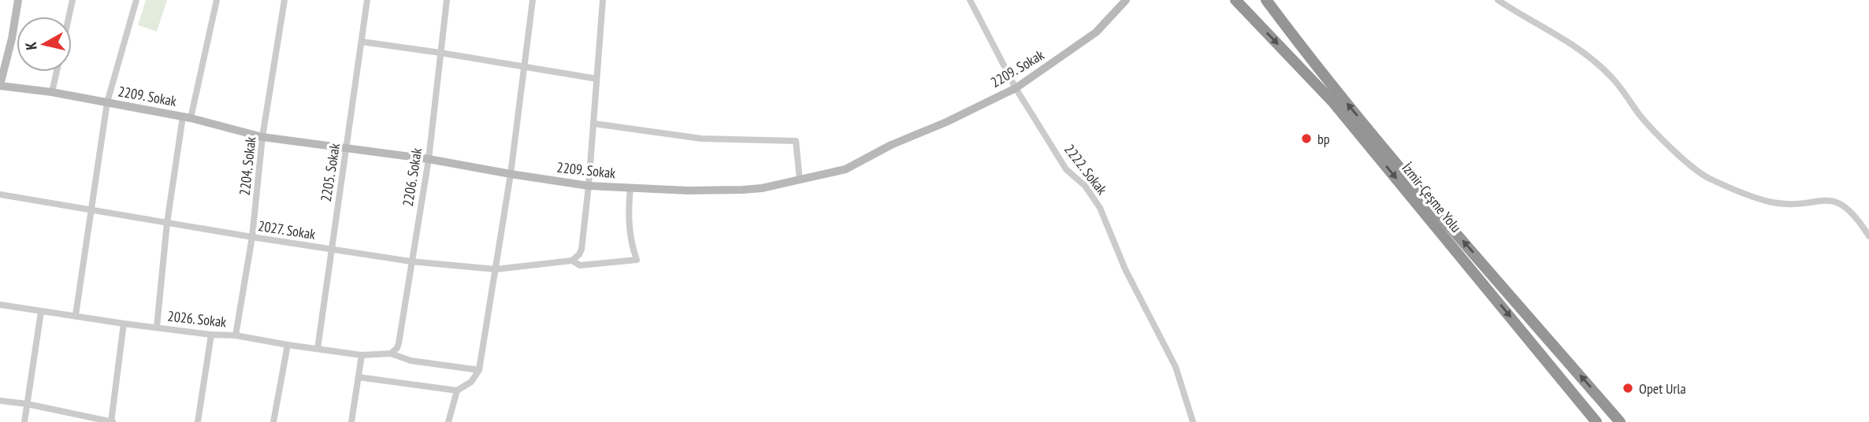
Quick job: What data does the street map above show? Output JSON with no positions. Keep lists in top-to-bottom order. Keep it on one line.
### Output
{"streets":{"highway":["İzmir-Çeşme Yolu"],"street":["2209. Sokak","2204. Sokak","2222. Sokak","2205. Sokak","2206. Sokak","2027. Sokak","2026. Sokak"]},"crossings":[["2209. Sokak","2204. Sokak"],["2209. Sokak","2222. Sokak"],["2209. Sokak","2205. Sokak"],["2209. Sokak","2206. Sokak"],["2209. Sokak","2027. Sokak"],["2204. Sokak","2027. Sokak"],["2204. Sokak","2026. Sokak"],["2205. Sokak","2027. Sokak"],["2205. Sokak","2026. Sokak"],["2206. Sokak","2027. Sokak"],["2206. Sokak","2026. Sokak"]],"places":["bp","Opet Urla"],"north":"left"}
